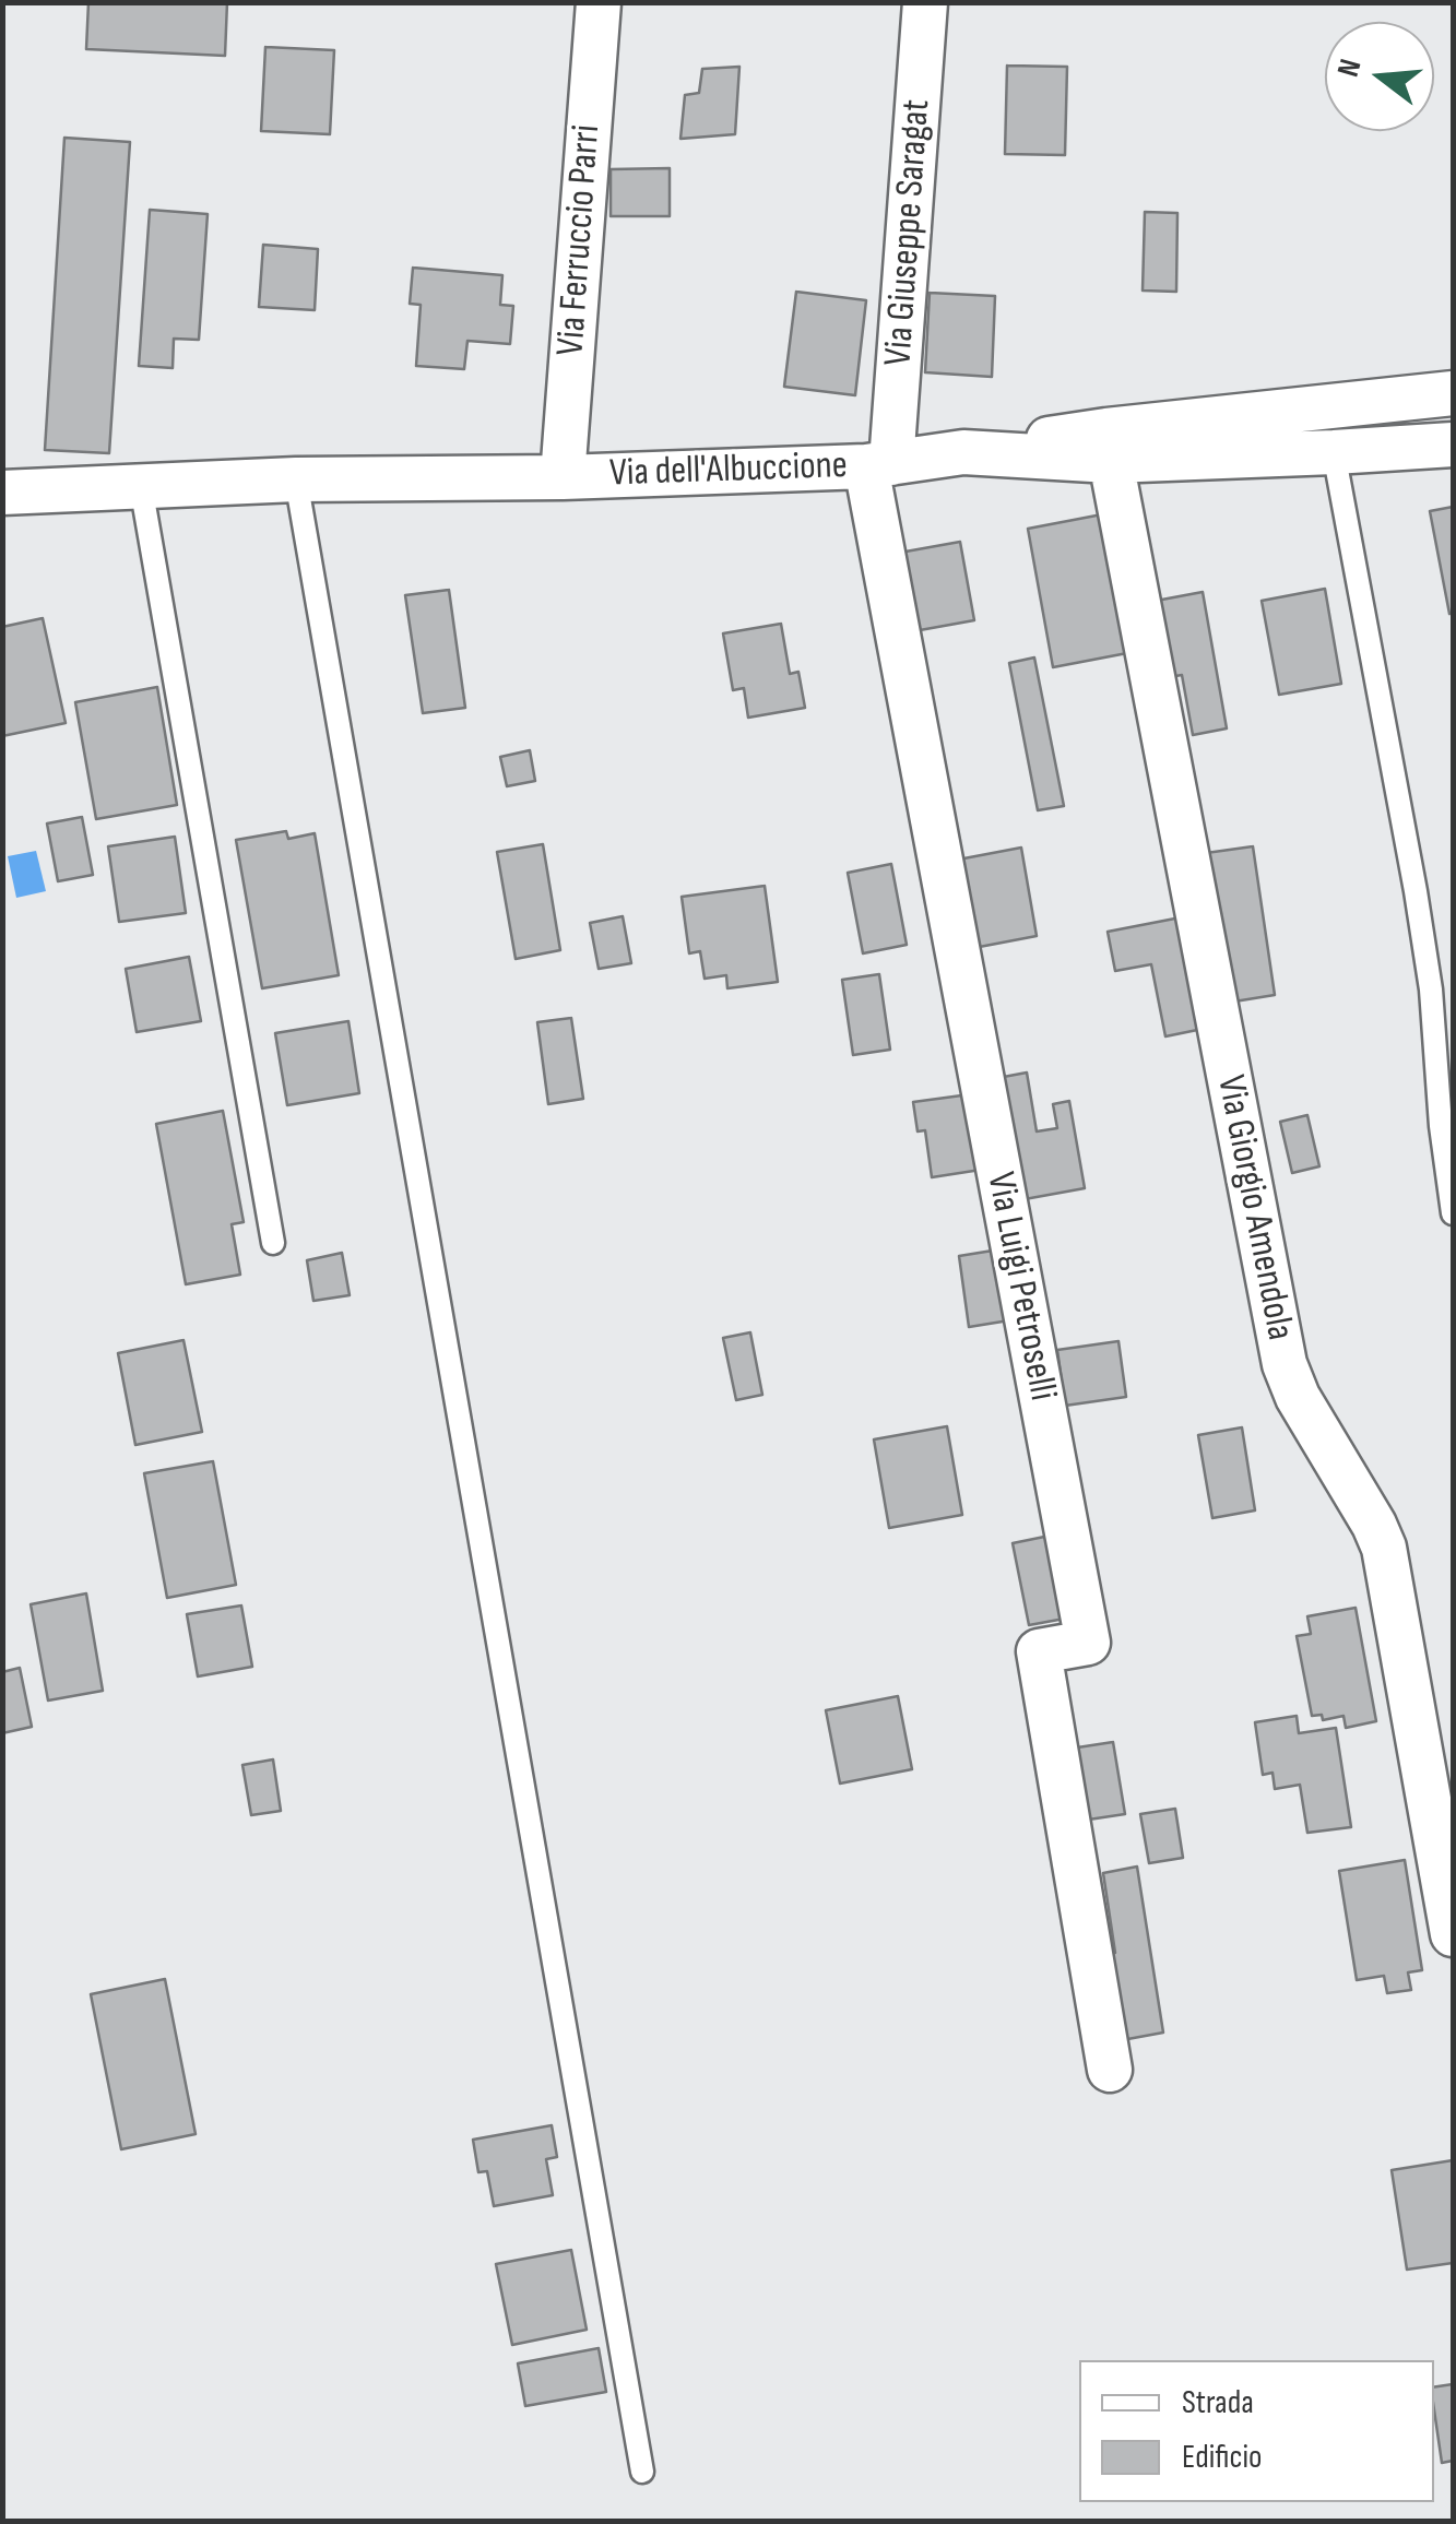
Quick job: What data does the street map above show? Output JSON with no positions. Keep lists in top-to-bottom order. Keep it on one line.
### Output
{"streets":{"street":["Via Giuseppe Saragat","Via Ferruccio Parri","Via dell'Albuccione","Via Giorgio Amendola","Via Luigi Petroselli"]},"crossings":[["Via Giuseppe Saragat","Via dell'Albuccione"],["Via Giuseppe Saragat","Via Luigi Petroselli"],["Via Ferruccio Parri","Via dell'Albuccione"],["Via dell'Albuccione","Via Giorgio Amendola"],["Via dell'Albuccione","Via Luigi Petroselli"]],"legend":["Strada","Edificio"],"north":"left"}
